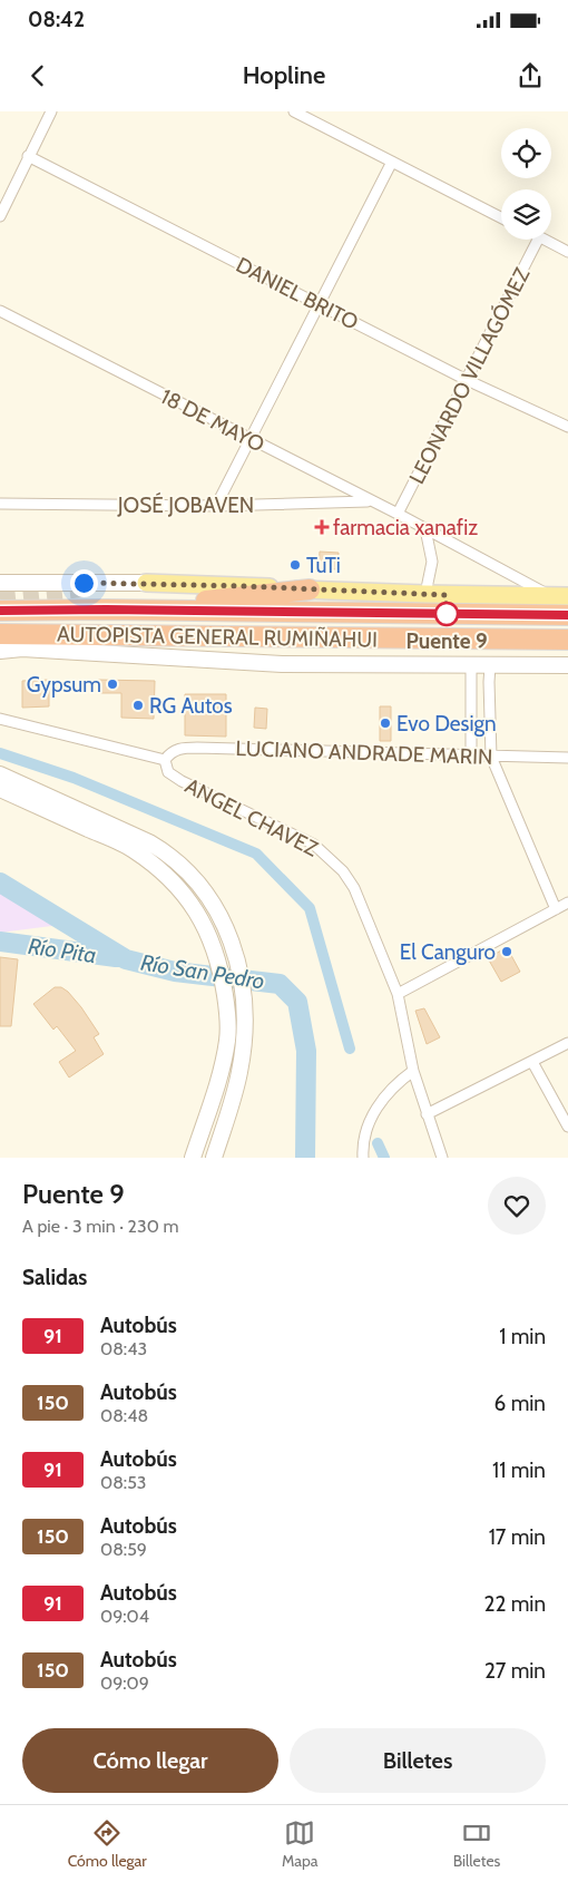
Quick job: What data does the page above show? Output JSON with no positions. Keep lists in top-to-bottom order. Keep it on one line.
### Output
{"streets":{"highway":["AUTOPISTA GENERAL RUMIÑAHUI"],"street":["DANIEL BRITO","LEONARDO VILLAGÓMEZ","18 DE MAYO","JOSÉ JOBAVEN","LUCIANO ANDRADE MARIN","ANGEL CHAVEZ"]},"crossings":[["DANIEL BRITO","LEONARDO VILLAGÓMEZ"],["LEONARDO VILLAGÓMEZ","18 DE MAYO"],["18 DE MAYO","JOSÉ JOBAVEN"],["LUCIANO ANDRADE MARIN","ANGEL CHAVEZ"]],"water":["Río Pita","Río San Pedro"],"places":{"health":["farmacia xanafiz"],"other":["TuTi","Puente 9","Gypsum","RG Autos","Evo Design","El Canguro"]},"lines":["bus line 91"],"page":{"status":"08:42","header":"Hopline","heading":[["Puente 9","A pie · 3 min · 230 m"],"Salidas"],"list":[{"mark":"91","name":"Autobús","note":"08:43","value":"1 min"},{"mark":"150","name":"Autobús","note":"08:48","value":"6 min"},{"mark":"91","name":"Autobús","note":"08:53","value":"11 min"},{"mark":"150","name":"Autobús","note":"08:59","value":"17 min"},{"mark":"91","name":"Autobús","note":"09:04","value":"22 min"},{"mark":"150","name":"Autobús","note":"09:09","value":"27 min"}],"buttons":["Cómo llegar","Billetes"],"tabs":["Cómo llegar","Mapa","Billetes"]}}
